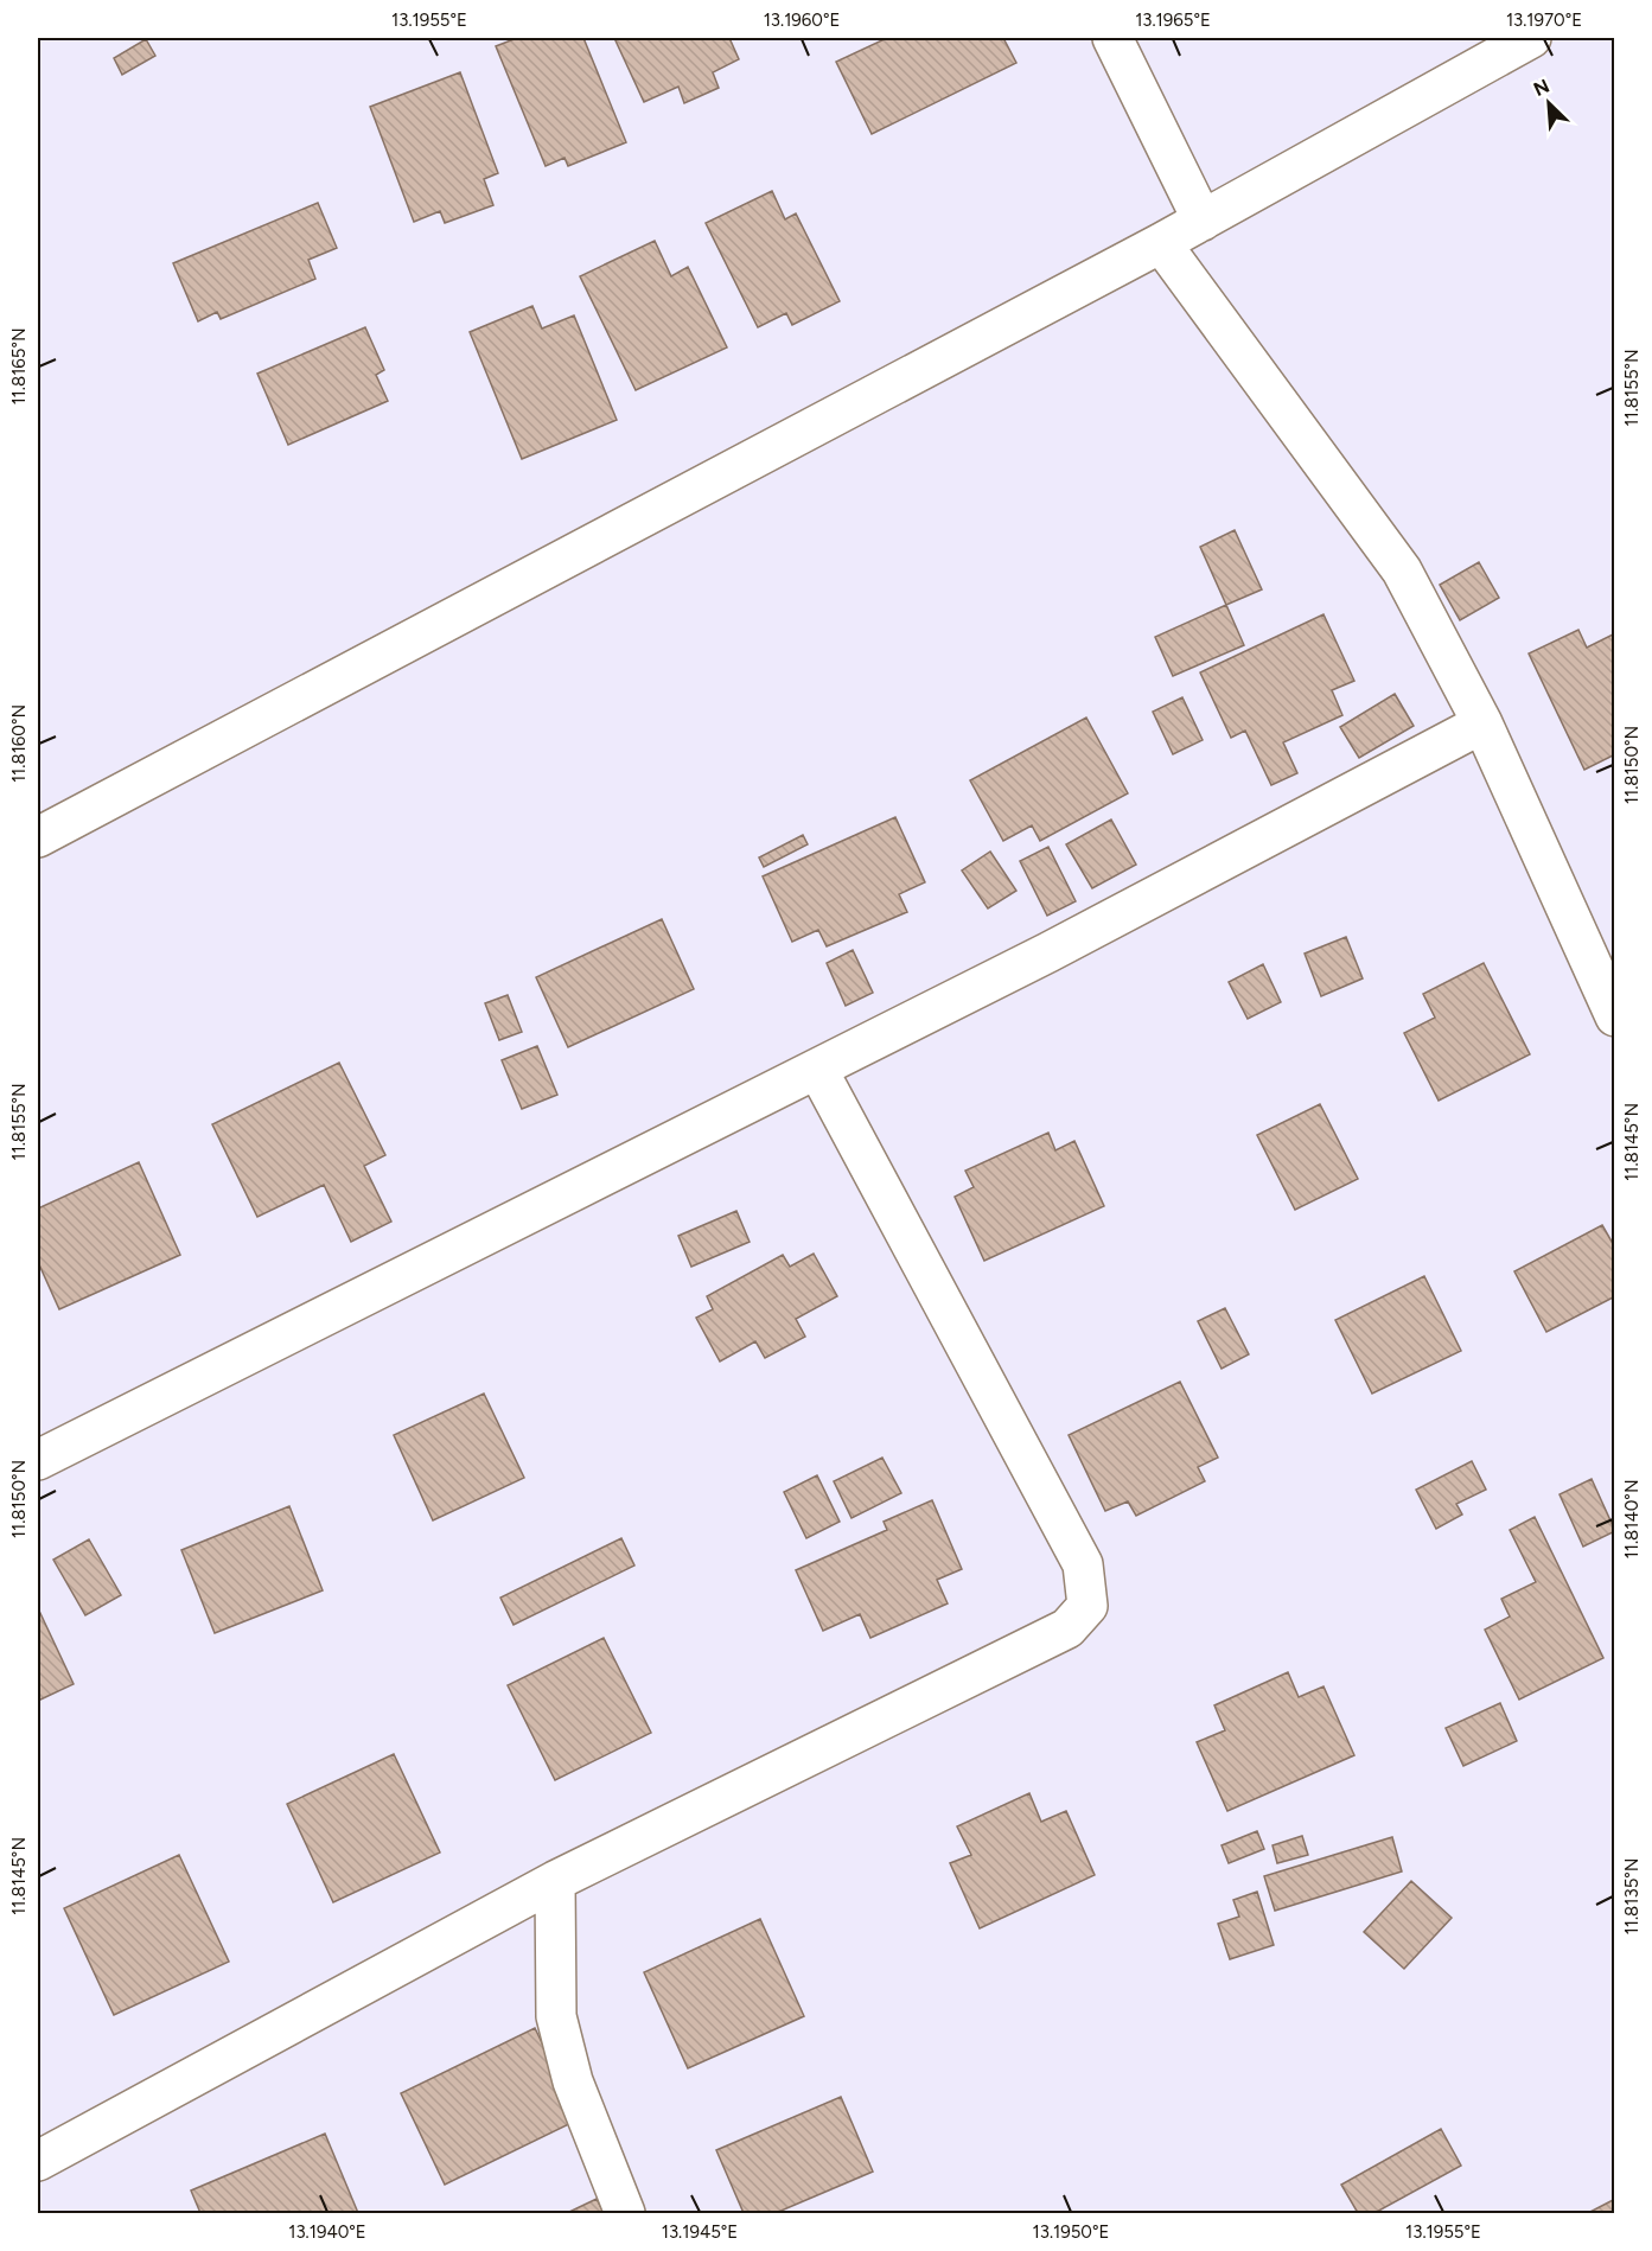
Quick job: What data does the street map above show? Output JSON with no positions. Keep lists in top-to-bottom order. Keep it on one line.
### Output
{"north":"top left","coordinates":["13.1955°E","13.1960°E","13.1965°E","13.1970°E","11.8165°N","11.8155°N","11.8160°N","11.8150°N","11.8145°N","11.8140°N","11.8135°N","13.1940°E","13.1945°E","13.1950°E"]}
